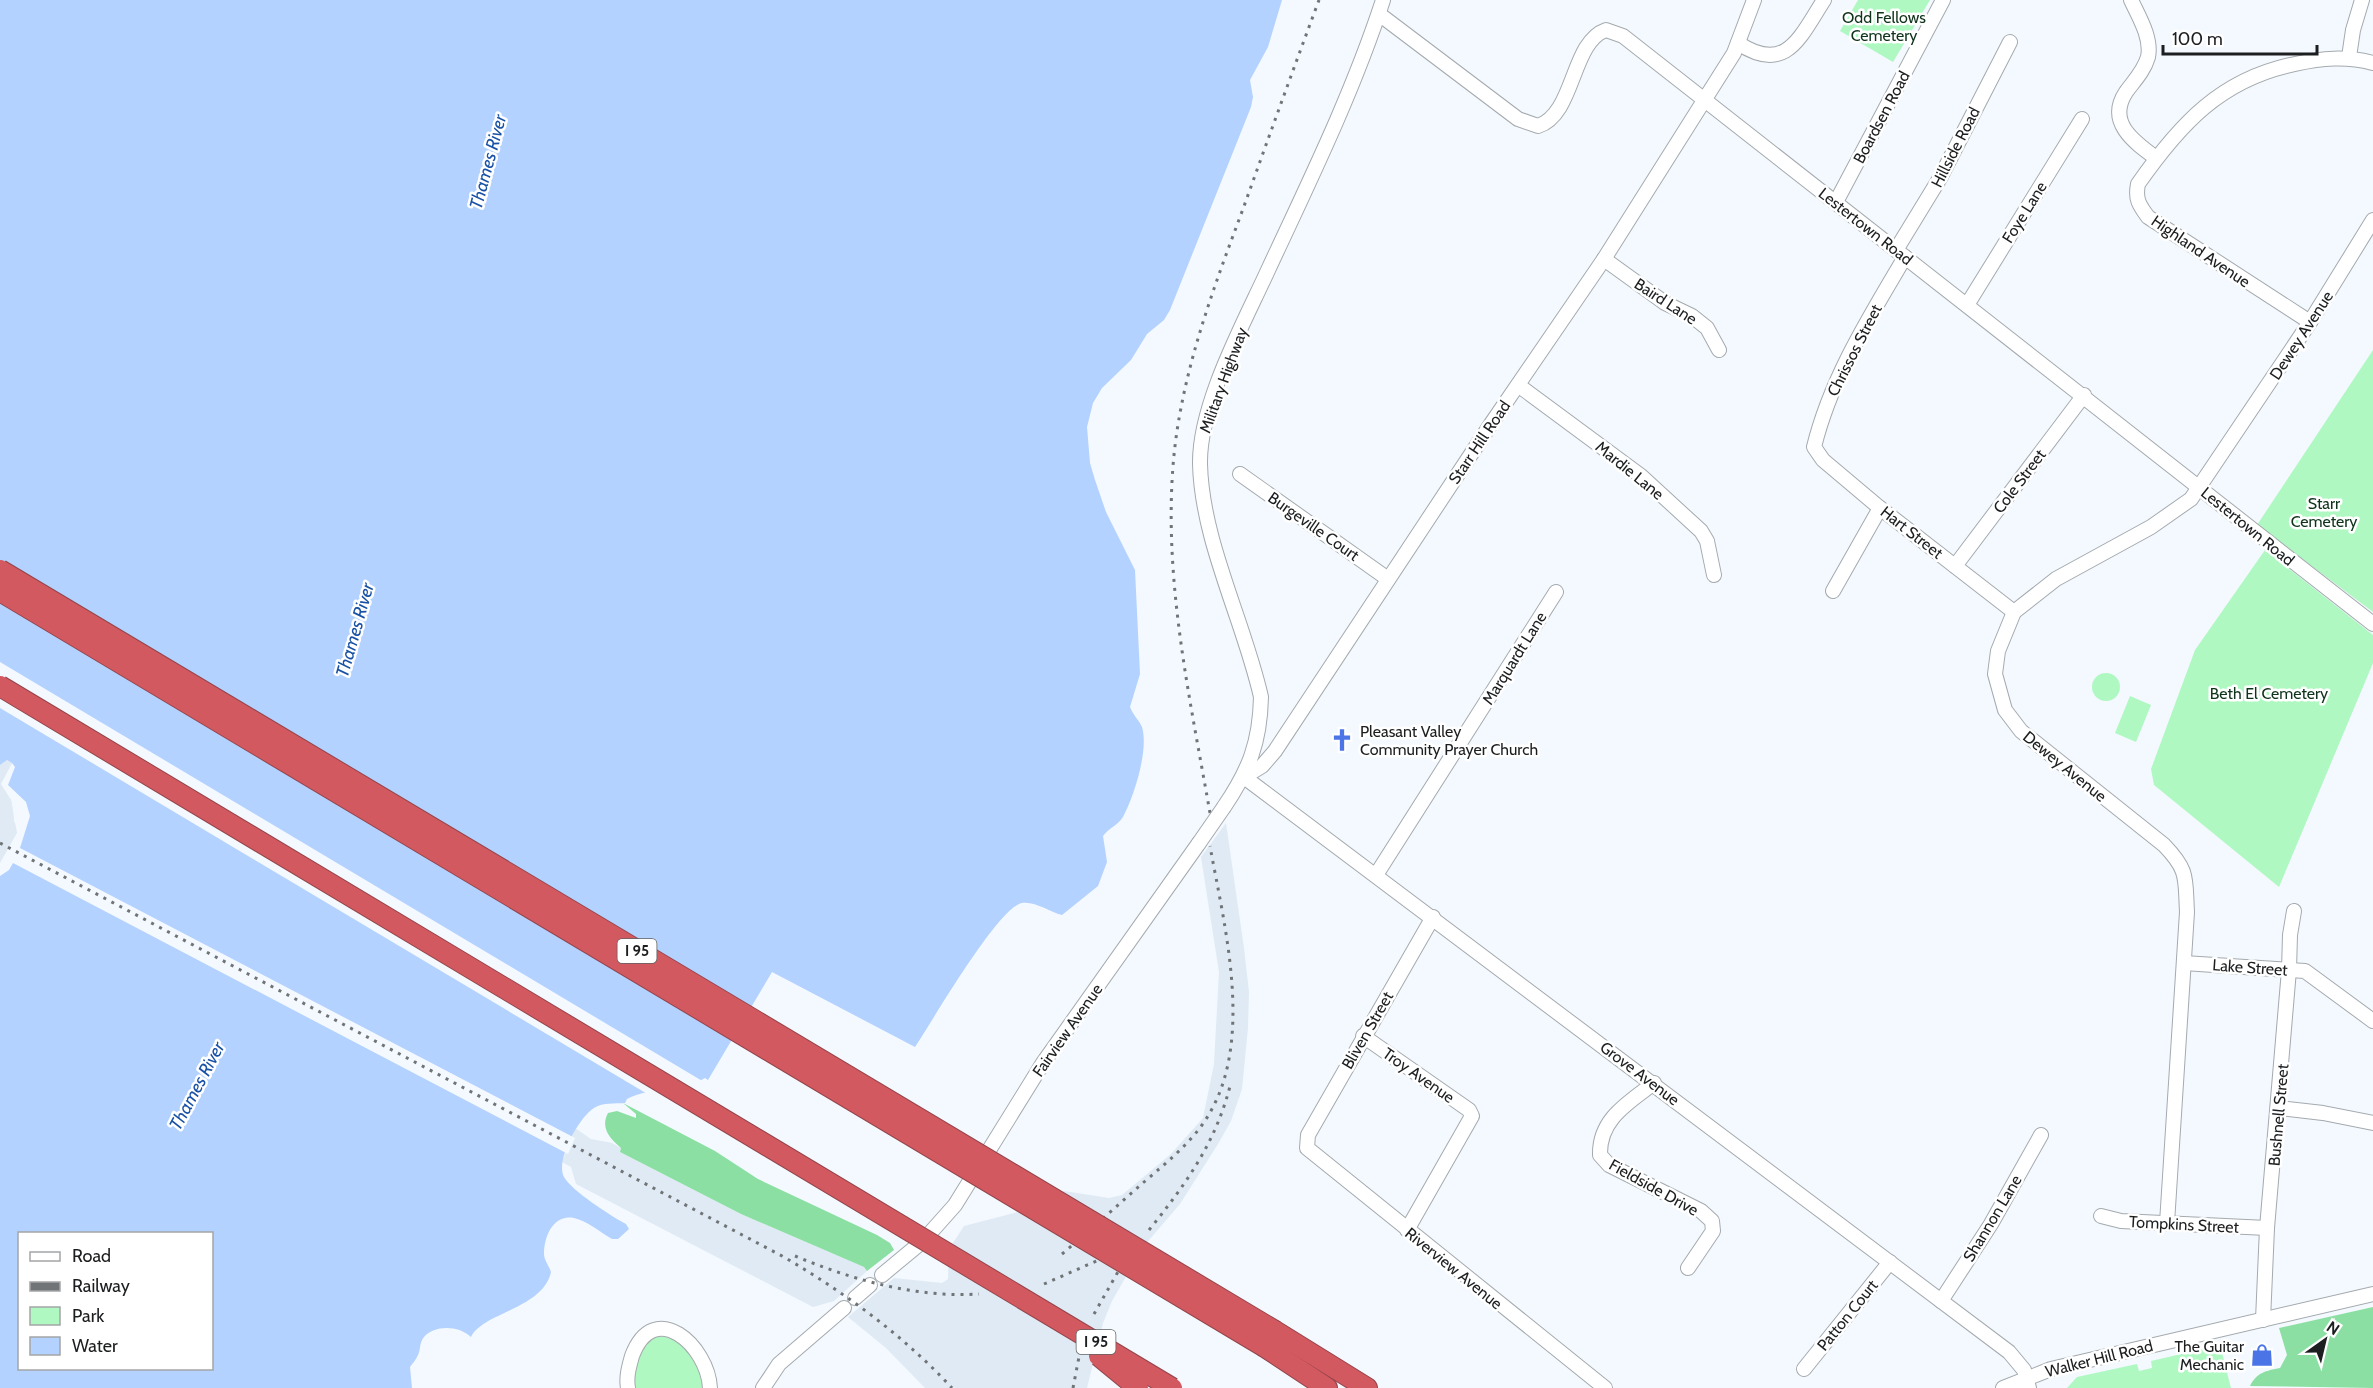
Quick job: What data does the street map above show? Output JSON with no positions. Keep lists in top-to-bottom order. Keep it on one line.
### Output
{"streets":{"highway":["I 95"],"street":["Boardsen Road","Hillside Road","Foye Lane","Lestertown Road","Highland Avenue","Baird Lane","Dewey Avenue","Chrissos Street","Military Highway","Starr Hill Road","Mardie Lane","Cole Street","Burgeville Court","Hart Street","Marquardt Lane","Lake Street","Fairview Avenue","Bliven Street","Grove Avenue","Troy Avenue","Bushnell Street","Fieldside Drive","Shannon Lane","Tompkins Street","Riverview Avenue","Patton Court","Walker Hill Road"]},"crossings":[["Boardsen Road","Lestertown Road"],["Hillside Road","Lestertown Road"],["Hillside Road","Chrissos Street"],["Foye Lane","Lestertown Road"],["Lestertown Road","Dewey Avenue"],["Lestertown Road","Chrissos Street"],["Lestertown Road","Military Highway"],["Lestertown Road","Starr Hill Road"],["Lestertown Road","Cole Street"],["Highland Avenue","Dewey Avenue"],["Baird Lane","Starr Hill Road"],["Dewey Avenue","Hart Street"],["Dewey Avenue","Lake Street"],["Dewey Avenue","Tompkins Street"],["Chrissos Street","Hart Street"],["Military Highway","Starr Hill Road"],["Military Highway","Fairview Avenue"],["Military Highway","Grove Avenue"],["Starr Hill Road","Mardie Lane"],["Starr Hill Road","Burgeville Court"],["Starr Hill Road","Fairview Avenue"],["Starr Hill Road","Grove Avenue"],["Cole Street","Hart Street"],["Marquardt Lane","Grove Avenue"],["Lake Street","Bushnell Street"],["Fairview Avenue","Grove Avenue"],["Bliven Street","Grove Avenue"],["Bliven Street","Troy Avenue"],["Bliven Street","Riverview Avenue"],["Grove Avenue","Fieldside Drive"],["Grove Avenue","Shannon Lane"],["Grove Avenue","Patton Court"],["Grove Avenue","Walker Hill Road"],["Troy Avenue","Riverview Avenue"],["Bushnell Street","Tompkins Street"],["Bushnell Street","Walker Hill Road"]],"water":["Thames River"],"parks":["Odd Fellows Cemetery","Starr Cemetery","Beth El Cemetery"],"places":{"church":["Pleasant Valley Community Prayer Church"],"shop":["The Guitar Mechanic"]},"legend":["Road","Railway","Park","Water"],"scale_bar":"100 m","north":"top right"}
